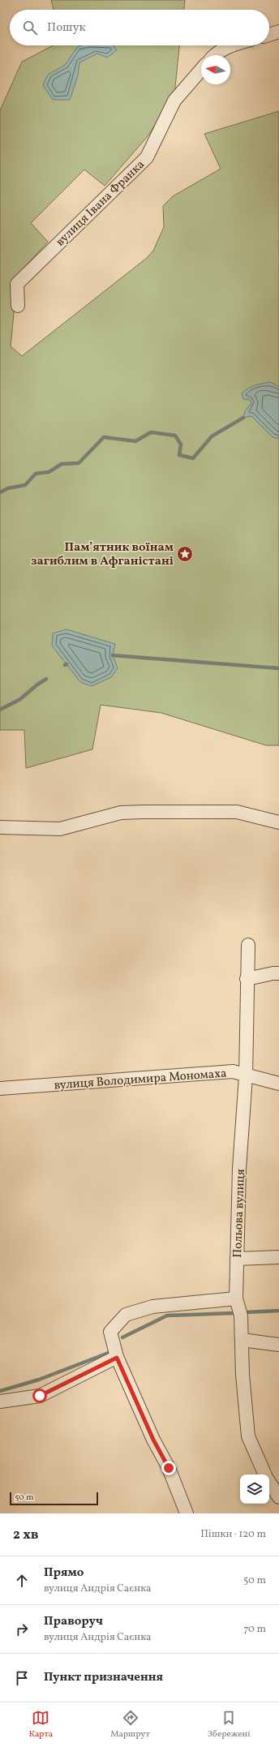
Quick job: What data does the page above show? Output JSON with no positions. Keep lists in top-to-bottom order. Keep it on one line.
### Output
{"streets":{"street":["вулиця Івана Франка","вулиця Володимира Мономаха","Польова вулиця"]},"crossings":[["вулиця Володимира Мономаха","Польова вулиця"]],"places":{"place":["Пам’ятник воїнам загиблим в Афганістані"]},"scale_bar":"50 m","north":"left","page":{"search":"Пошук","scale":"50 m","heading":["2 хв","Пішки · 120 m"],"list":[["Прямо","вулиця Андрія Саєнка","50 m"],["Праворуч","вулиця Андрія Саєнка","70 m"],"Пункт призначення"],"nav":["Карта","Маршрут","Збережені"]}}
